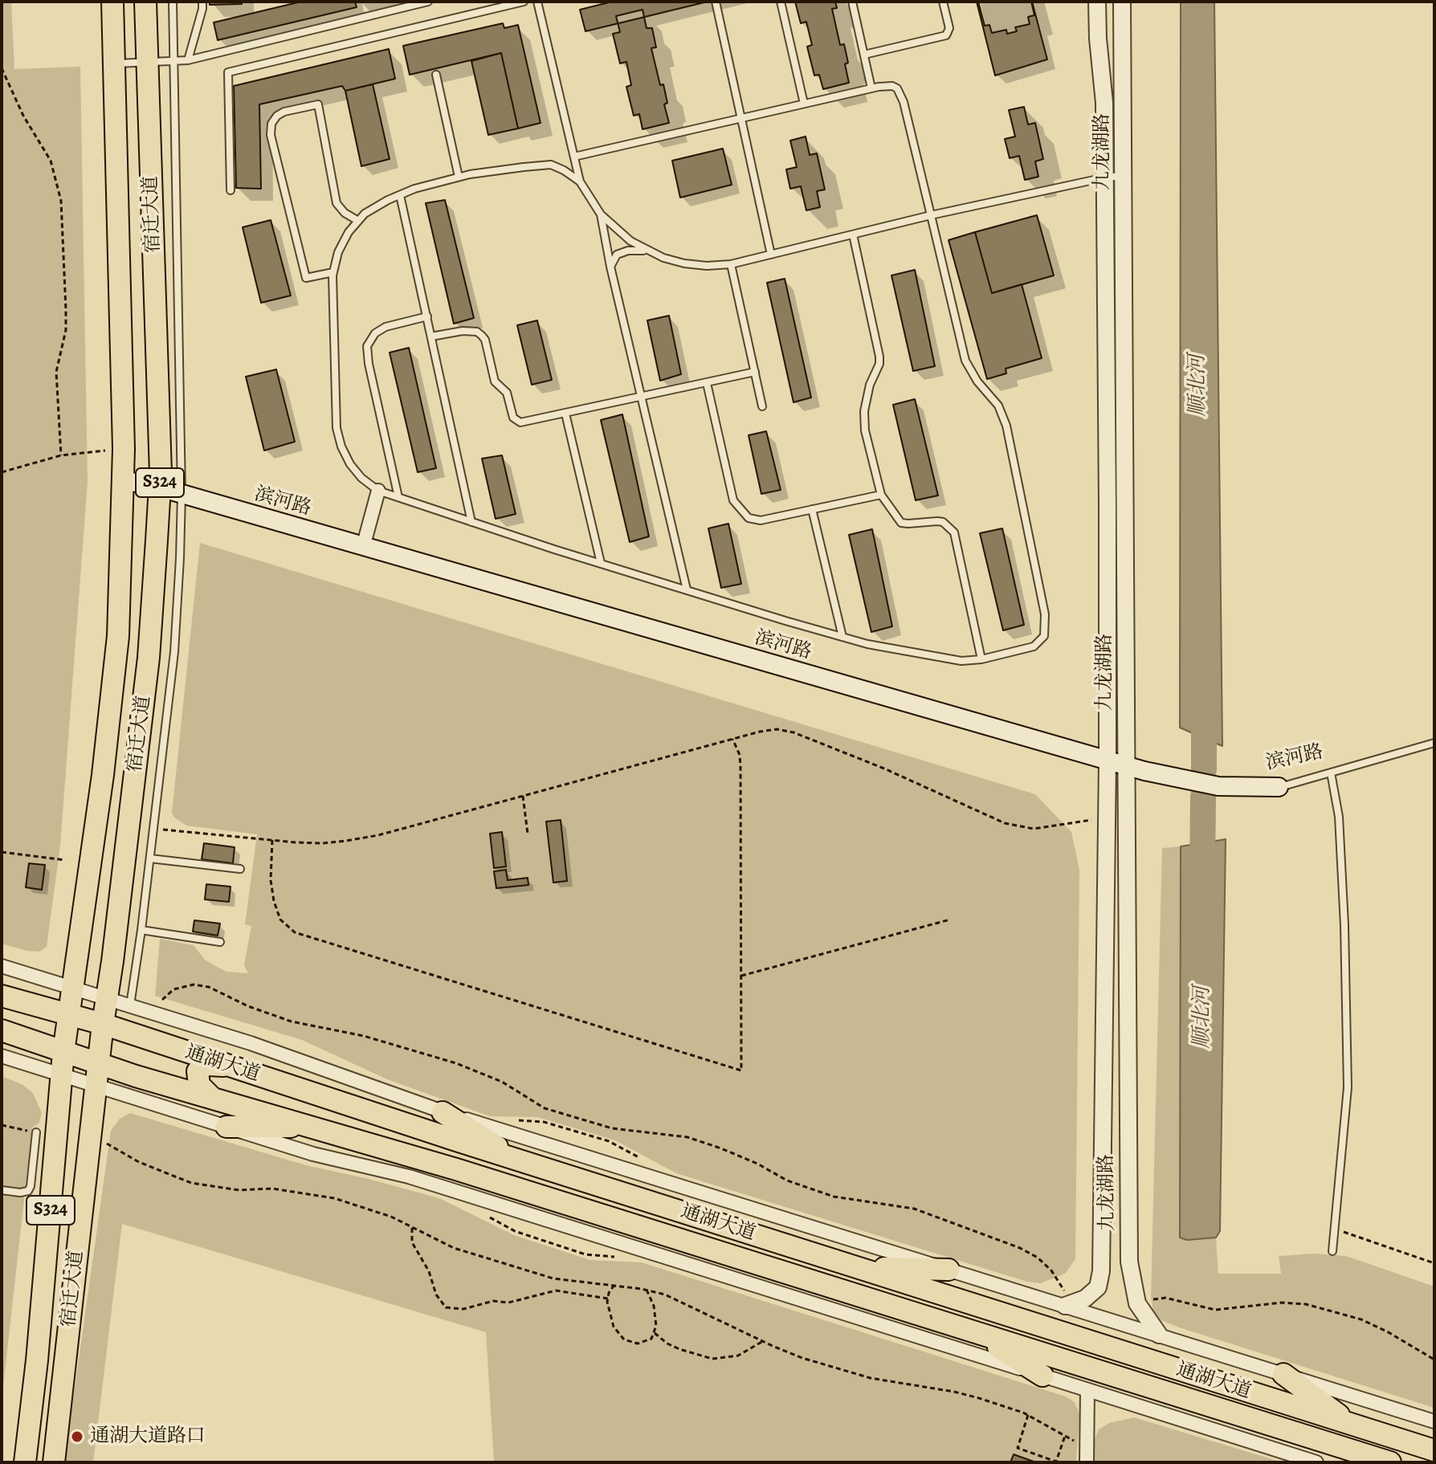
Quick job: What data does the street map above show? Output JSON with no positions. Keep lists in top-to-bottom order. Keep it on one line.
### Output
{"streets":{"main road":["宿迁大道","S324","滨河路","通湖大道"],"street":["九龙湖路"]},"crossings":[["九龙湖路","滨河路"],["宿迁大道","滨河路"],["宿迁大道","通湖大道"]],"water":["顺北河"],"places":["通湖大道路口"]}
